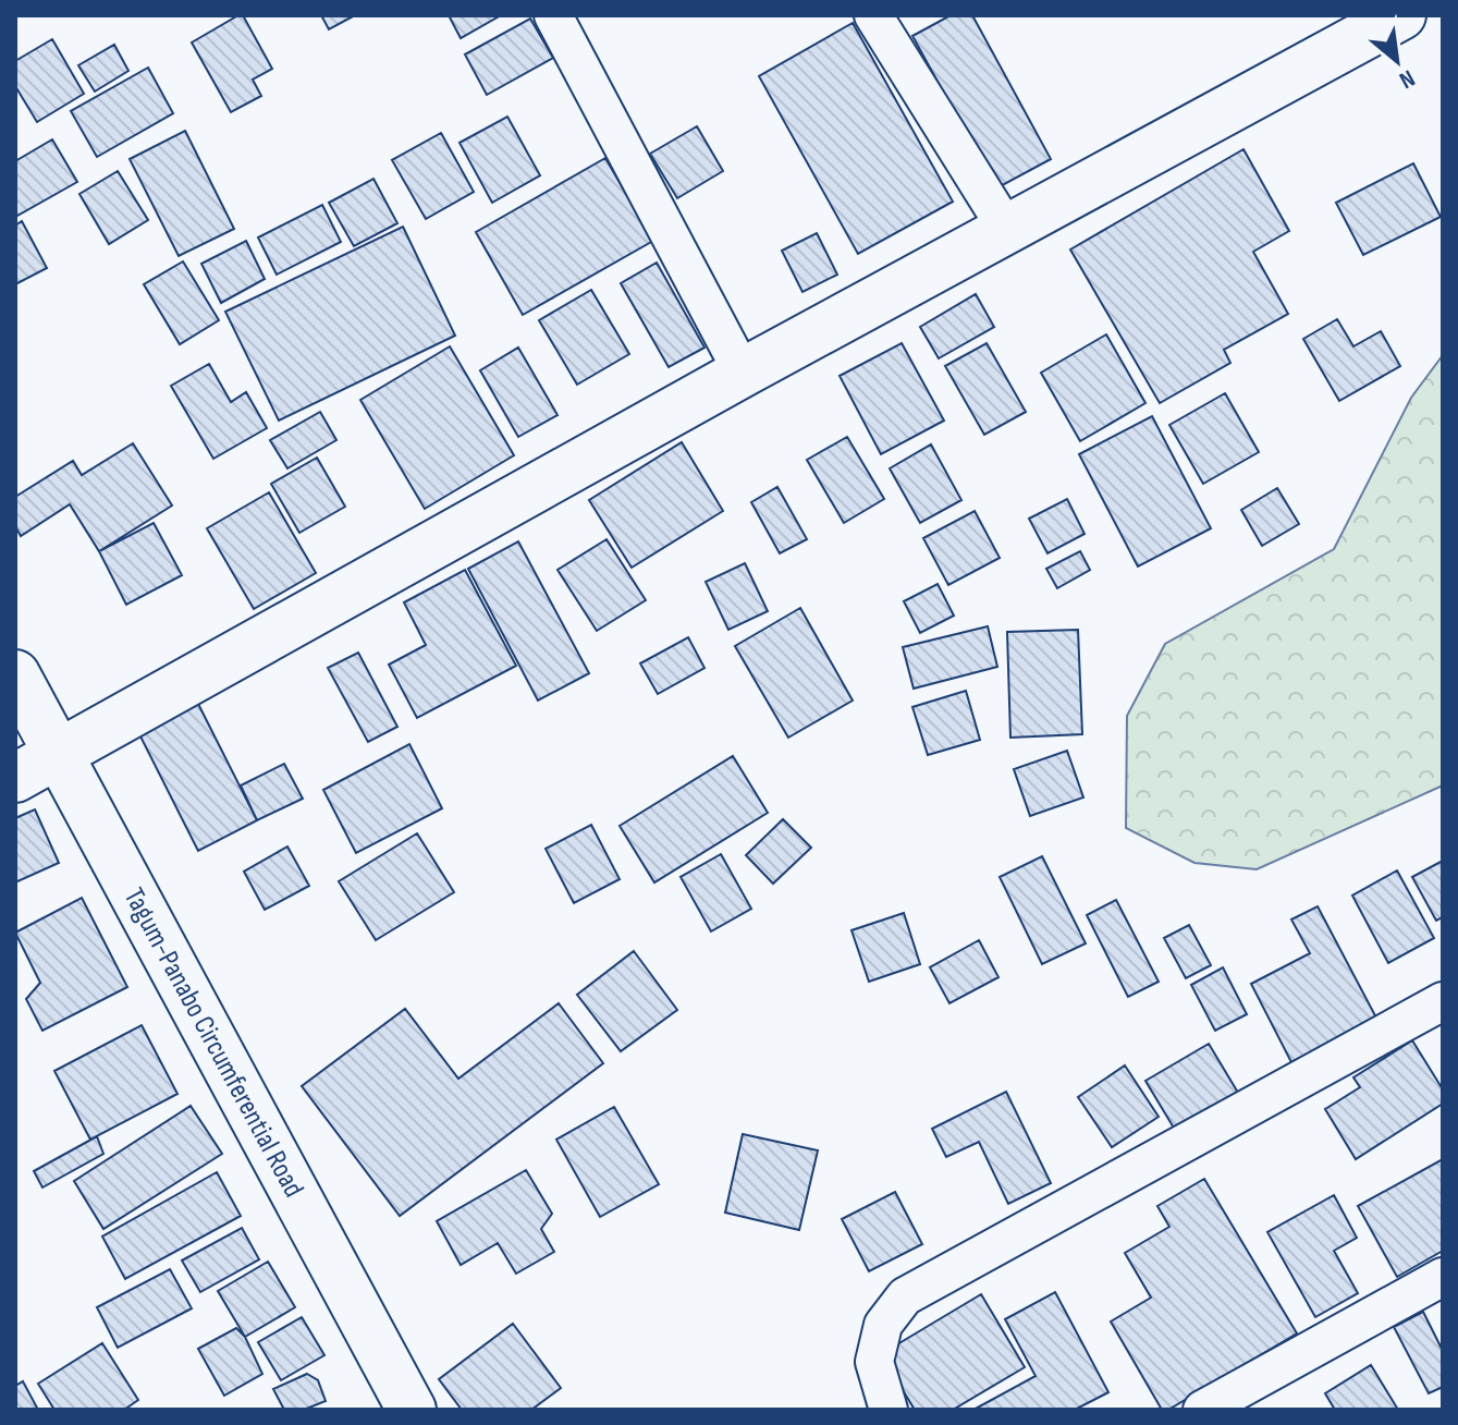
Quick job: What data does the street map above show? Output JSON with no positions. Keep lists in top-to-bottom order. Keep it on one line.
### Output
{"streets":{"street":["Tagum-Panabo Circumferential Road"]},"north":"bottom right"}
